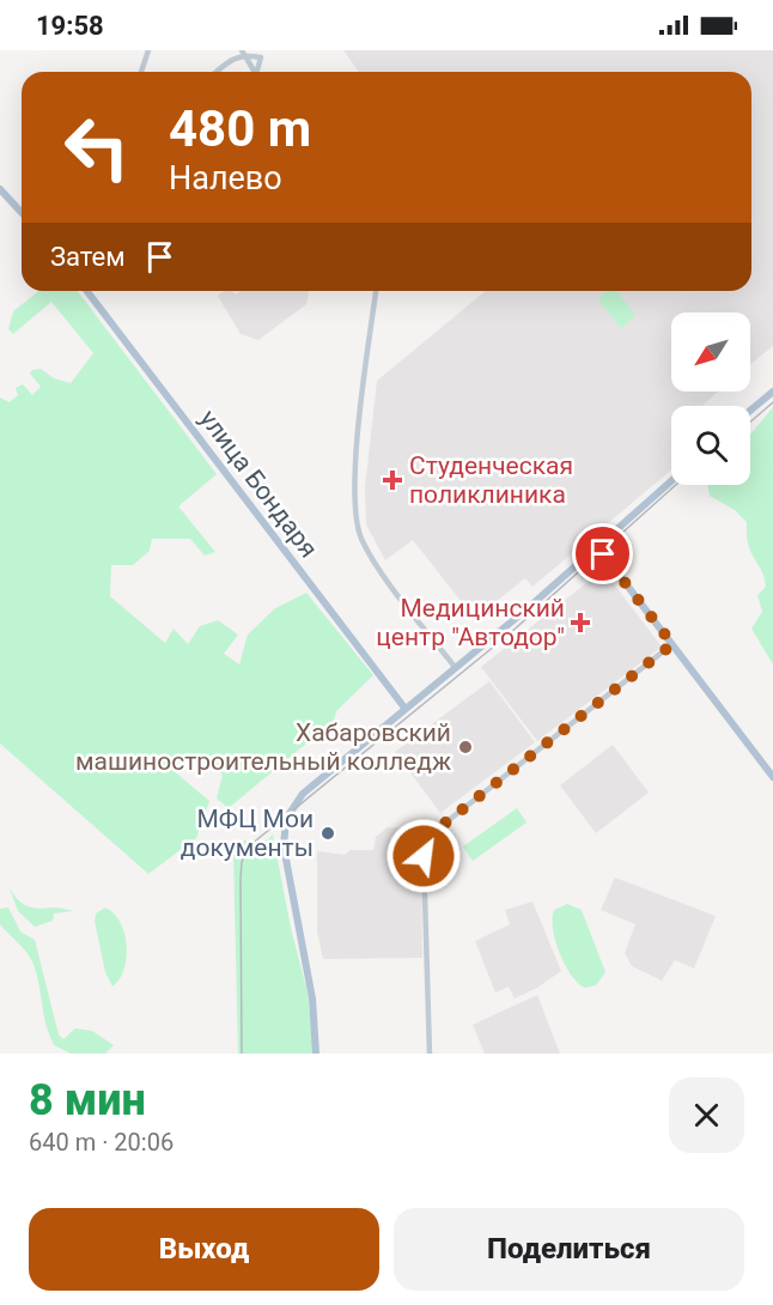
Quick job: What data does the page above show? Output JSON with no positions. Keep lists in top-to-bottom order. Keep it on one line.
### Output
{"streets":{"main road":["улица Бондаря"]},"places":{"health":["Студенческая поликлиника","Медицинский центр \"Автодор\""],"other":["Хабаровский машиностроительный колледж","МФЦ Мои документы"]},"north":"bottom left","page":{"status":"19:58","turn":["480 m","Налево"],"then":"Затем","heading":["8 мин","640 m · 20:06"],"buttons":["Выход","Поделиться"]}}
